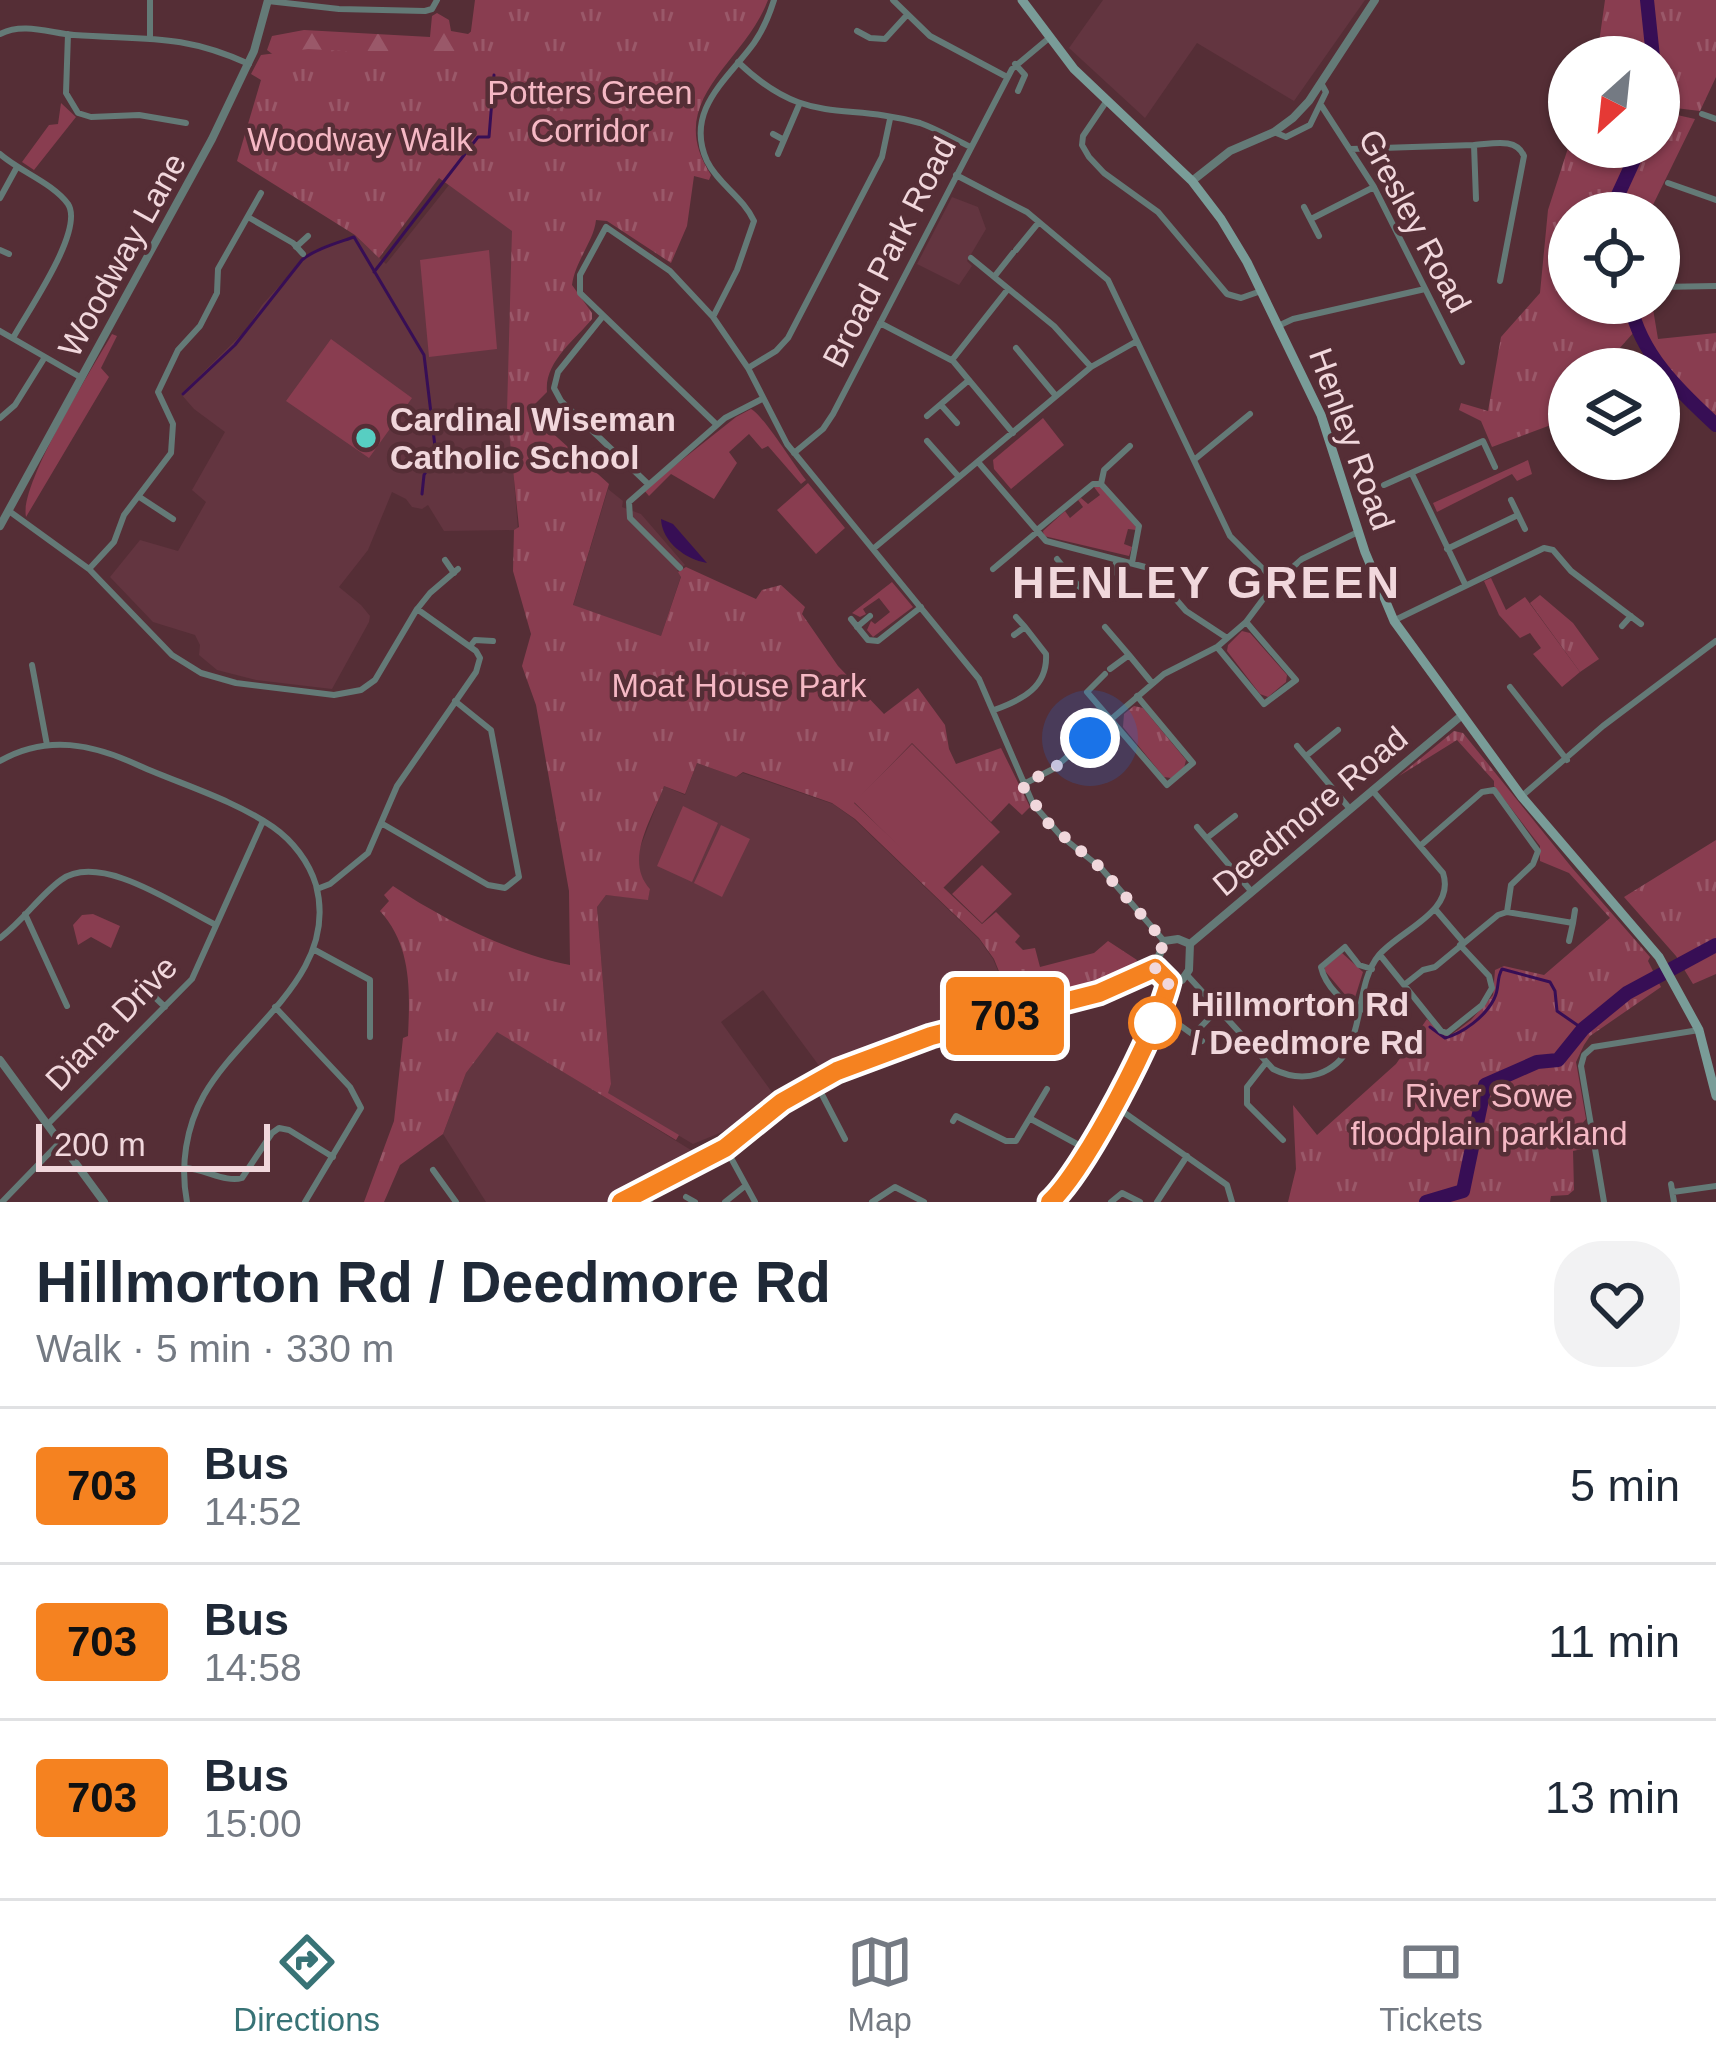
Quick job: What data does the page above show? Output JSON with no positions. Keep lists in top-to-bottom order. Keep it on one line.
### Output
{"streets":{"main road":["Henley Road"],"street":["Gresley Road","Broad Park Road","Woodway Lane","Deedmore Road","Diana Drive"]},"crossings":[["Broad Park Road","Henley Road"],["Henley Road","Deedmore Road"]],"districts":["HENLEY GREEN"],"parks":["Potters Green Corridor","Woodway Walk","Moat House Park","River Sowe floodplain parkland"],"places":["Cardinal Wiseman Catholic School","Hillmorton Rd / Deedmore Rd"],"lines":["bus line 703"],"scale_bar":"200 m","north":"bottom left","page":{"on_map":"703","scale":"200 m","heading":["Hillmorton Rd / Deedmore Rd","Walk · 5 min · 330 m"],"list":[{"mark":"703","name":"Bus","note":"14:52","value":"5 min"},{"mark":"703","name":"Bus","note":"14:58","value":"11 min"},{"mark":"703","name":"Bus","note":"15:00","value":"13 min"}],"tabs":["Directions","Map","Tickets"]}}
